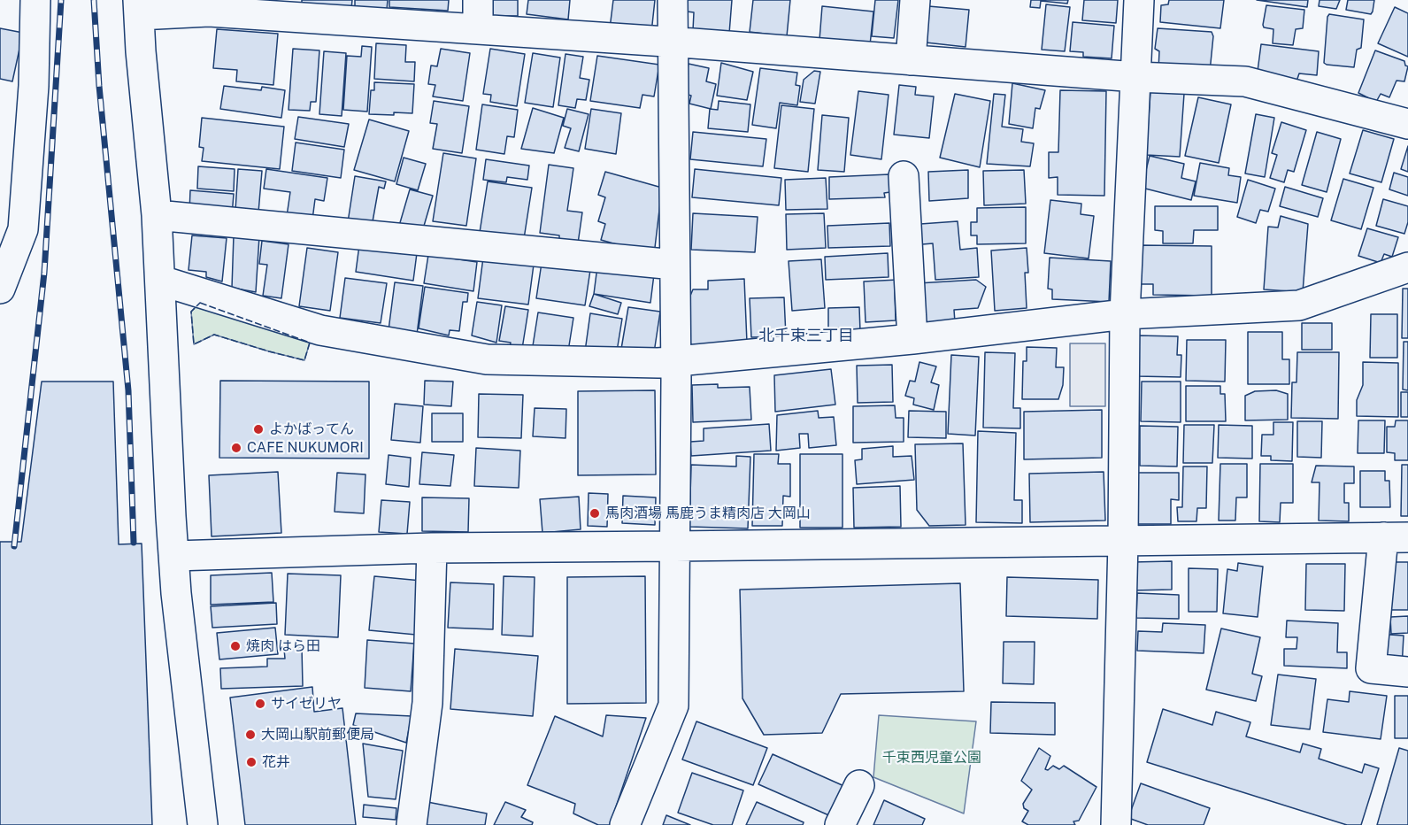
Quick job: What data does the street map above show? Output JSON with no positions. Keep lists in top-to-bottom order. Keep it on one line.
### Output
{"districts":["北千束三丁目"],"parks":["千束西児童公園"],"places":["よかばってん","CAFE NUKUMORI","馬肉酒場 馬鹿うま精肉店 大岡山","焼肉 はら田","サイゼリヤ","大岡山駅前郵便局","花井"]}
